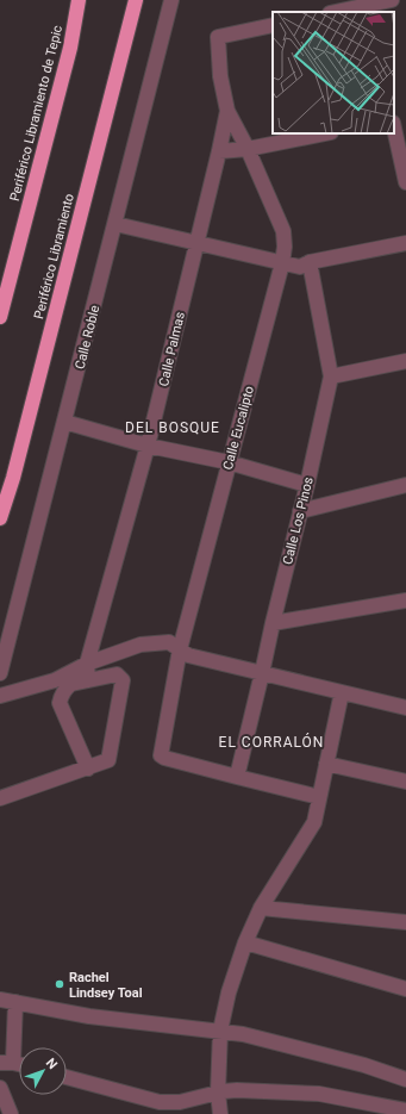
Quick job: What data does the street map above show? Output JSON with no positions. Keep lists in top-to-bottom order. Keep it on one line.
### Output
{"streets":{"highway":["Periférico Libramiento de Tepic","Periférico Libramiento"],"street":["Calle Roble","Calle Palmas","Calle Eucalipto","Calle Los Pinos"]},"crossings":[["Calle Palmas","Calle Eucalipto"],["Calle Eucalipto","Calle Los Pinos"]],"districts":["DEL BOSQUE","EL CORRALÓN"],"places":["Rachel Lindsey Toal"],"north":"top right"}
